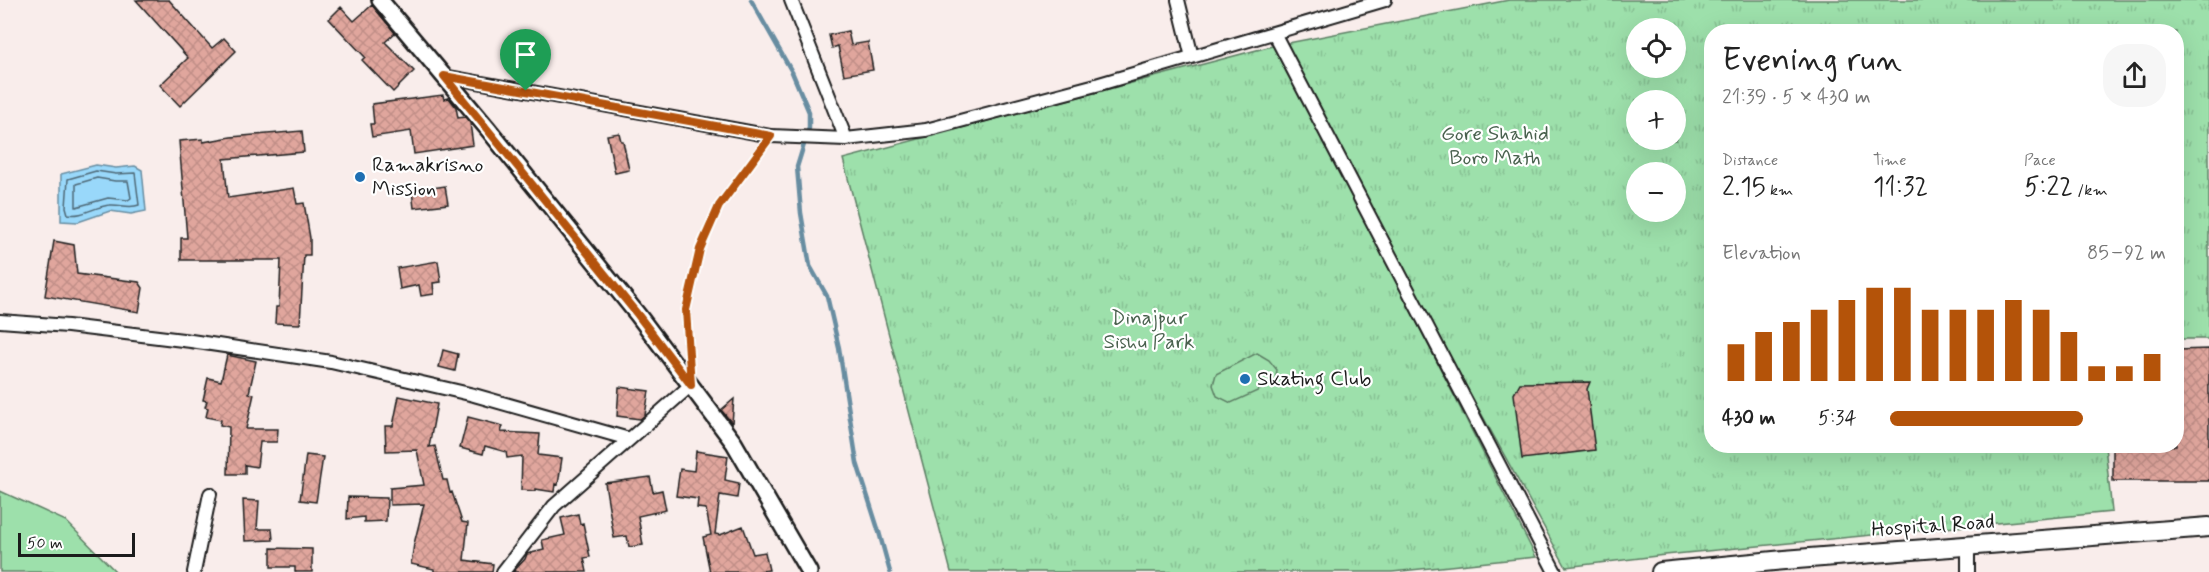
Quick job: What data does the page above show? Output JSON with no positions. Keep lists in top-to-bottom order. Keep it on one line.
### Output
{"streets":{"main road":["Hospital Road"]},"parks":["Gore Shahid Boro Math","Dinajpur Sishu Park"],"places":["Ramakrisno Mission","Skating Club"],"scale_bar":"50 m","page":{"map_buttons":["+","−"],"heading":["Evening run","21:39 · 5 × 430 m"],"stats":[["Distance","2.15 km"],["Time","11:32"],["Pace","5:22 /km"]],"chart":["Elevation","85–92 m"],"list":[{"name":"430 m","note":"5:34"}],"scale":"50 m"}}
